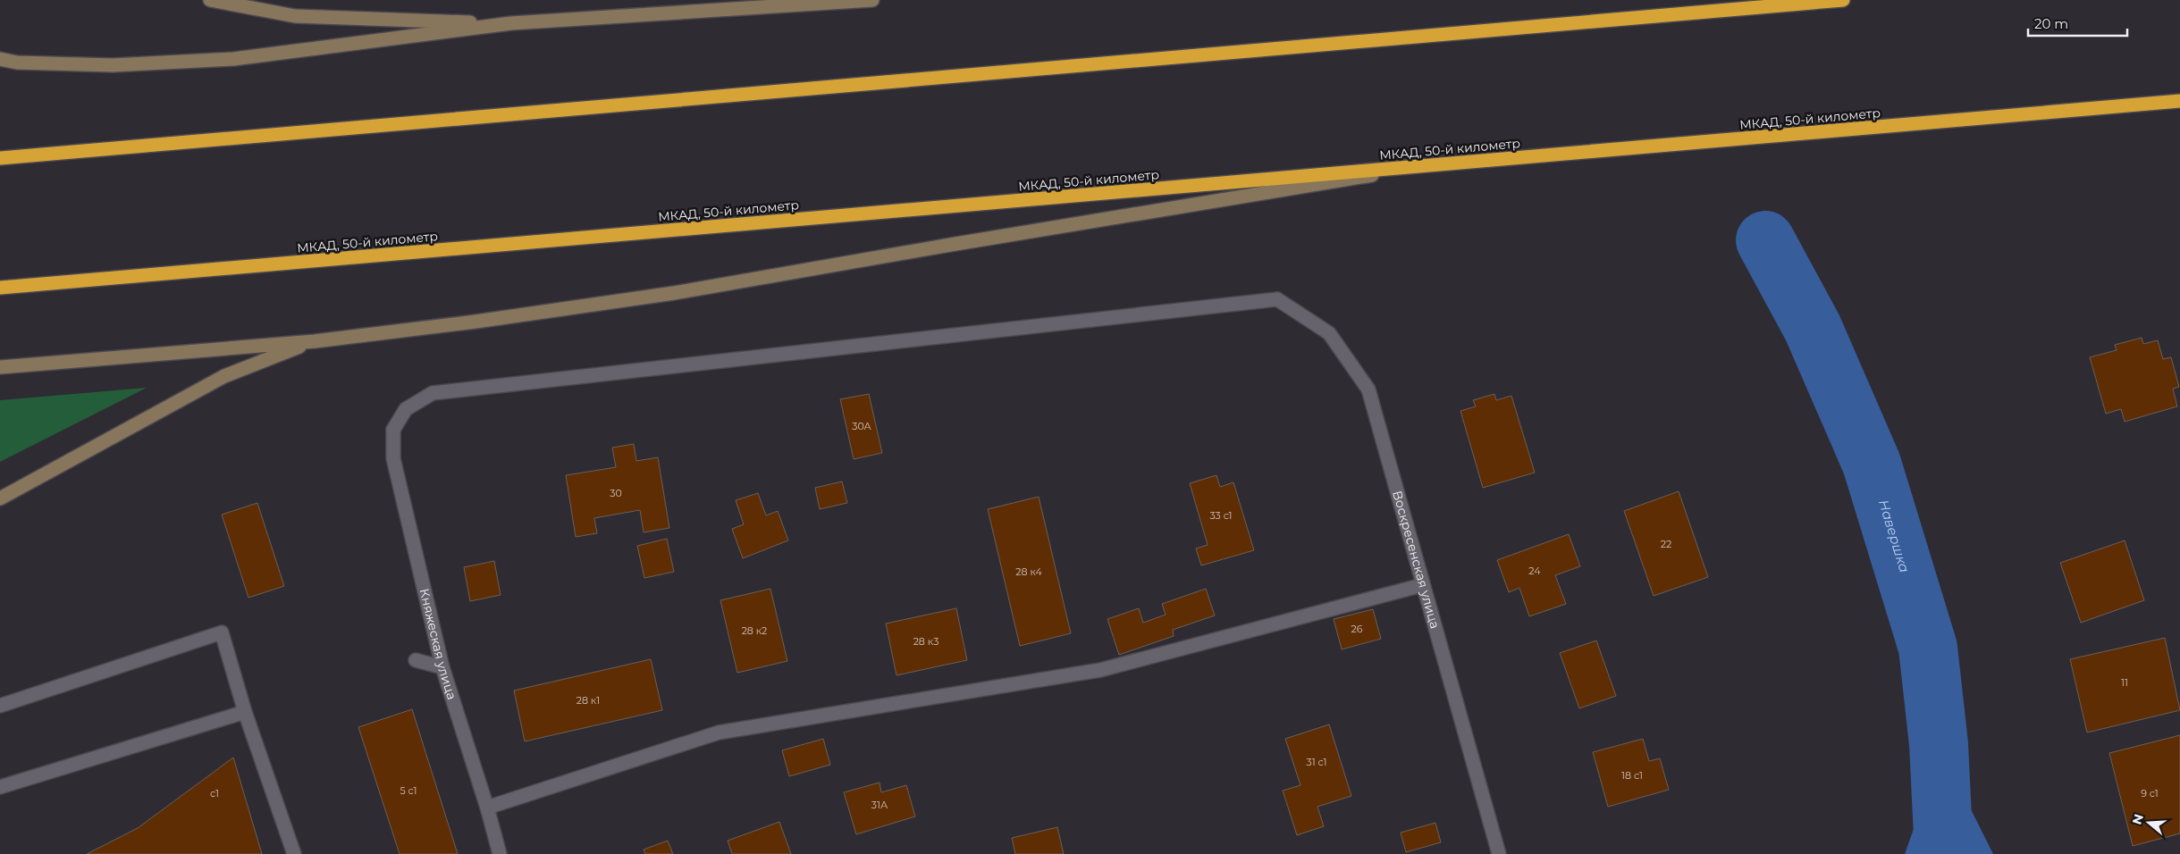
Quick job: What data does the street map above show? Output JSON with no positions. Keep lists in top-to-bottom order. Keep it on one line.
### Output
{"streets":{"highway":["МКАД, 50-й километр"],"street":["Воскресенская улица","Княжеская улица"]},"crossings":[["Воскресенская улица","Княжеская улица"]],"water":["Навершка"],"house_numbers":["30А","30","33 с1","22","24","28 к4","26","28 к2","28 к3","11","28 к1","31 с1","18 с1","5 с1","с1","9 с1","31А"],"scale_bar":"20 m","north":"left"}
